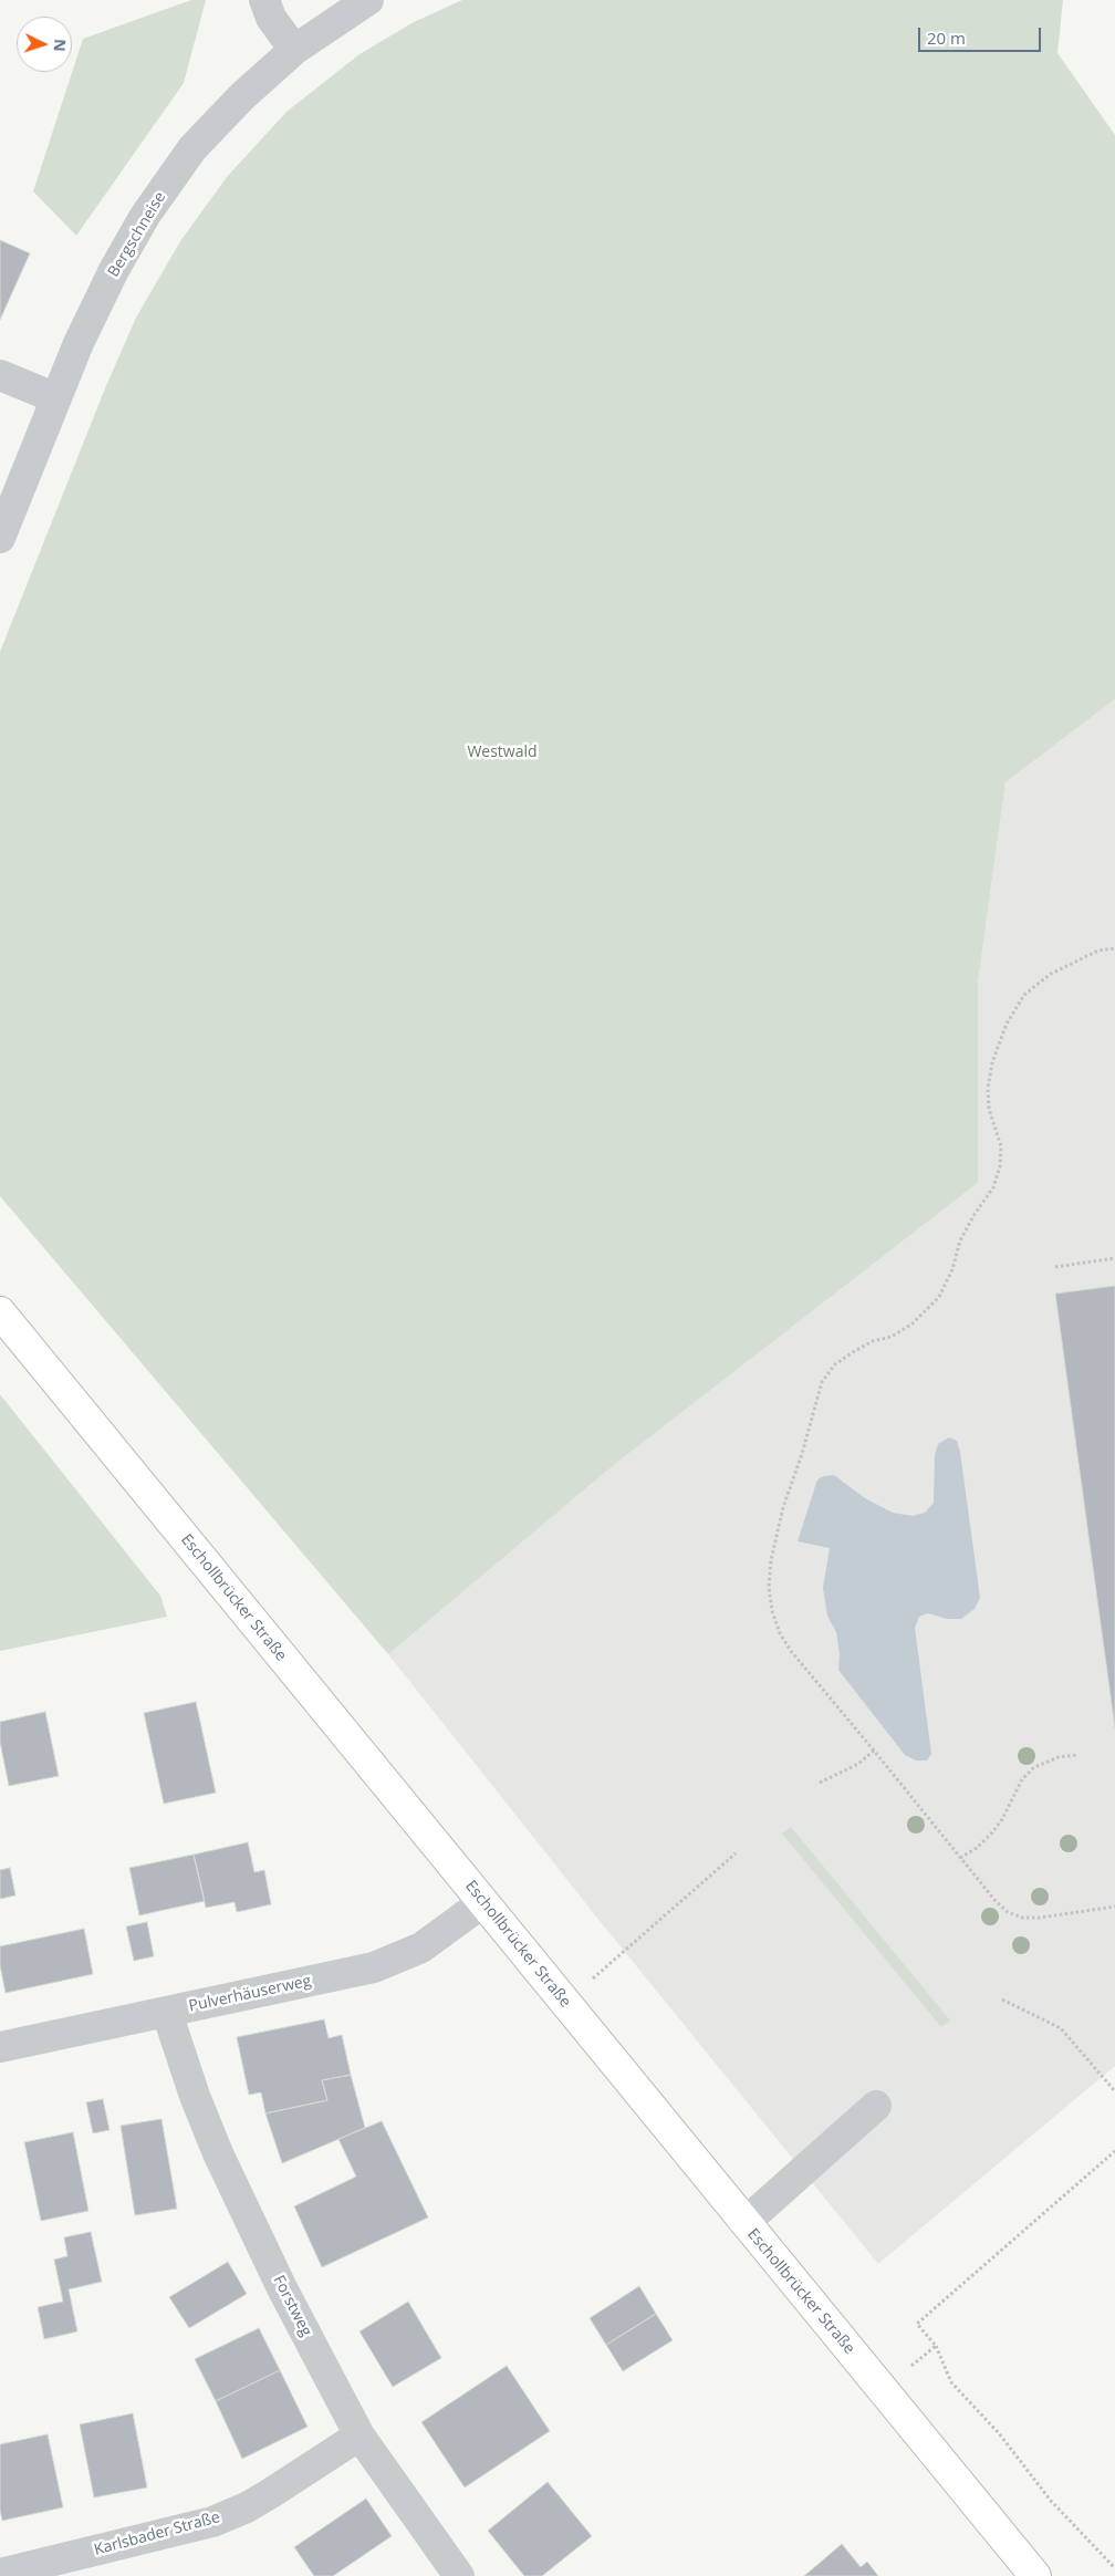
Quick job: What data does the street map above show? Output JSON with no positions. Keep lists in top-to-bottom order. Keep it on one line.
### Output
{"streets":{"main road":["Eschollbrücker Straße"],"street":["Bergschneise","Pulverhäuserweg","Forstweg","Karlsbader Straße"]},"crossings":[["Eschollbrücker Straße","Pulverhäuserweg"],["Pulverhäuserweg","Forstweg"],["Forstweg","Karlsbader Straße"]],"parks":["Westwald"],"scale_bar":"20 m","north":"right"}
